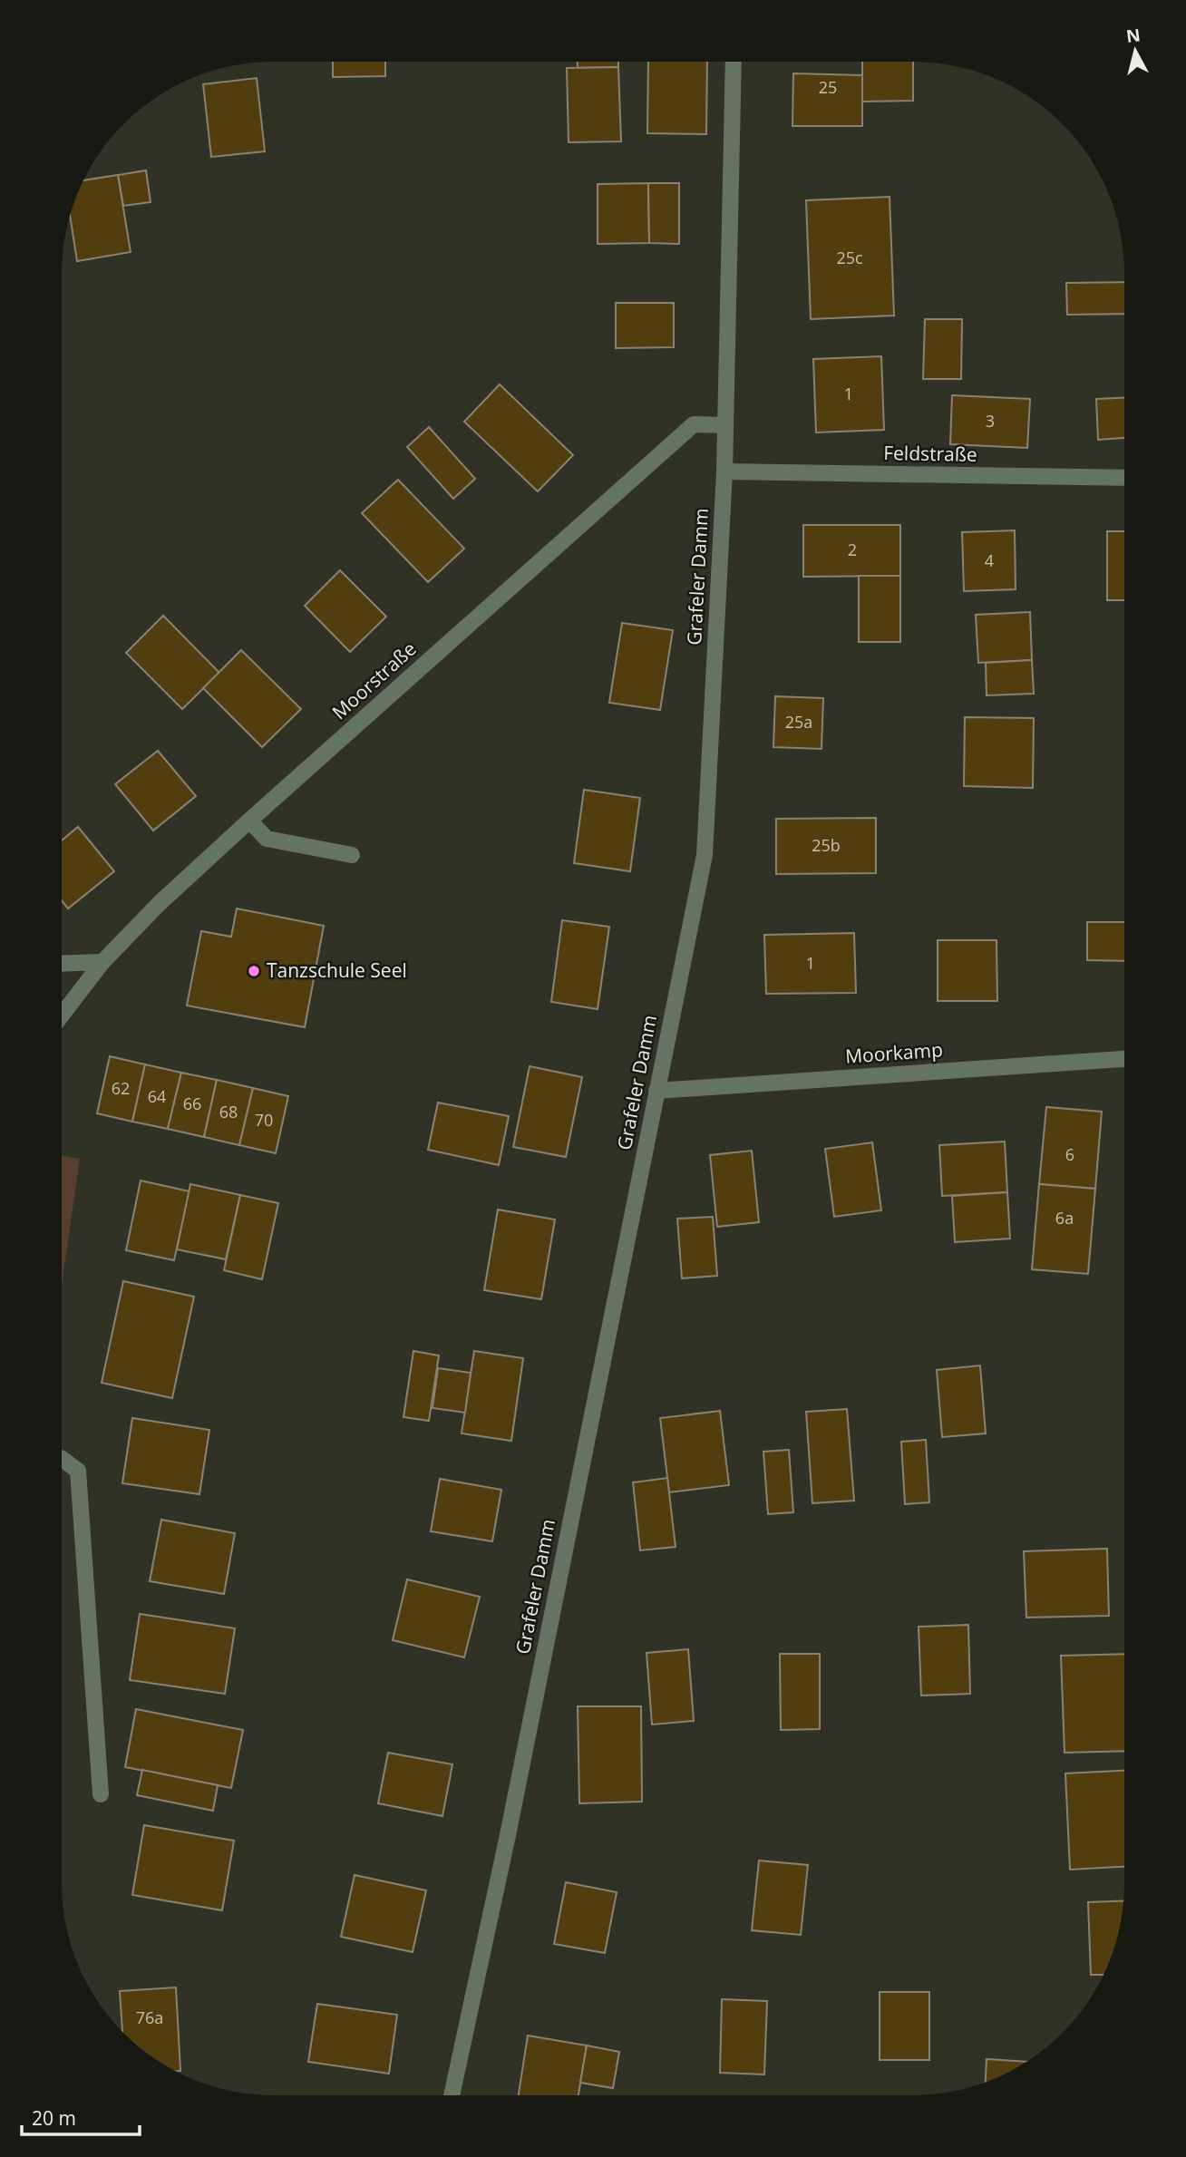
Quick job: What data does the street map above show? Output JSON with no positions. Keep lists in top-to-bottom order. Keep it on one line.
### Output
{"streets":{"street":["Feldstraße","Grafeler Damm","Moorstraße","Moorkamp"]},"crossings":[["Feldstraße","Grafeler Damm"],["Grafeler Damm","Moorstraße"],["Grafeler Damm","Moorkamp"]],"places":["Tanzschule Seel"],"house_numbers":["25","25c","1","3","2","4","25a","25b","1","62","64","66","68","70","6","6a","76a"],"scale_bar":"20 m","north":"top"}
